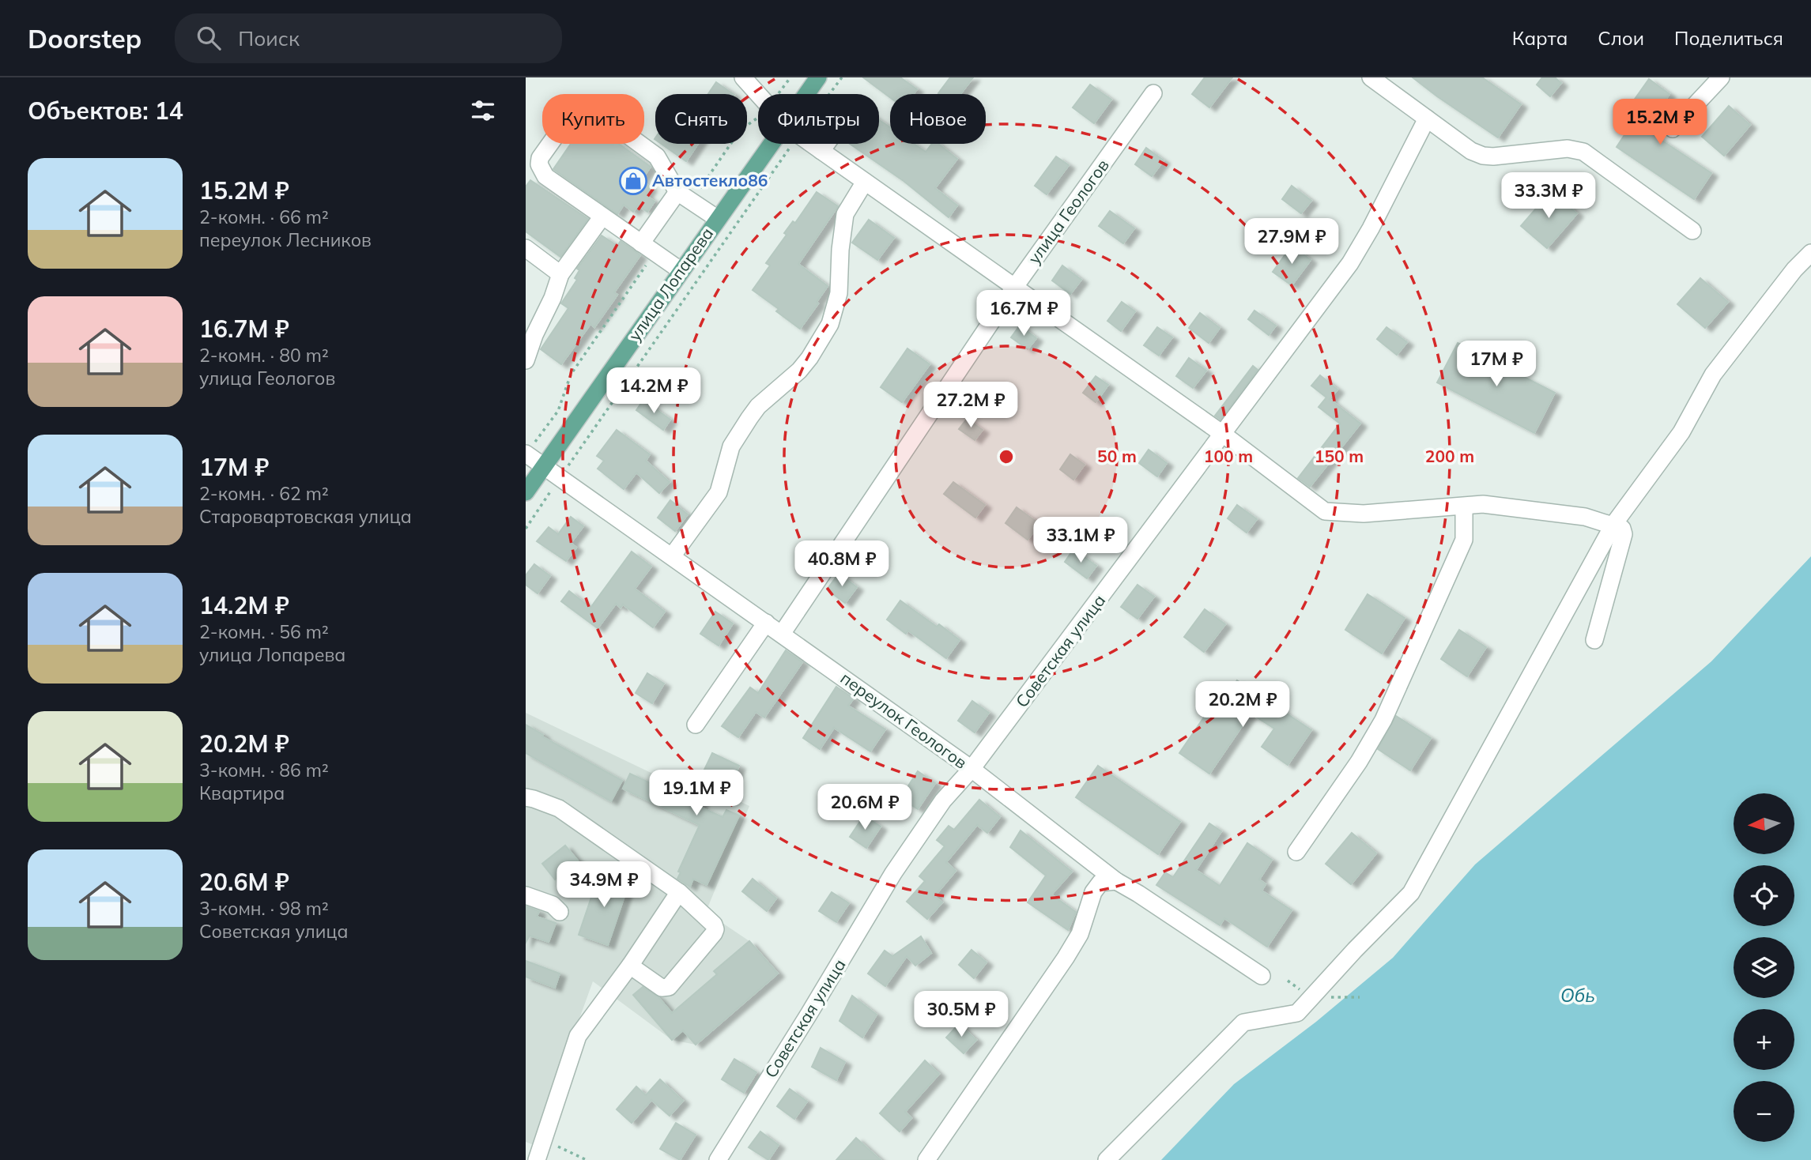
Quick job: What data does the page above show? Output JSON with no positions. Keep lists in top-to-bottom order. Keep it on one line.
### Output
{"streets":{"main road":["улица Лопарева"],"street":["улица Геологов","Советская улица","переулок Геологов"]},"crossings":[["улица Геологов","переулок Геологов"],["улица Лопарева","переулок Геологов"],["Советская улица","переулок Геологов"]],"water":["Обь"],"places":{"shop":["Автостекло86"]},"north":"left","page":{"header":"Doorstep","search":"Поиск","nav":["Карта","Слои","Поделиться"],"heading":"Объектов: 14","chip":["Купить","Снять","Фильтры","Новое"],"price":["15.2M ₽","33.3M ₽","27.9M ₽","16.7M ₽","17M ₽","14.2M ₽","27.2M ₽","33.1M ₽","40.8M ₽","20.2M ₽","19.1M ₽","20.6M ₽","34.9M ₽","30.5M ₽"],"list":[{"name":"15.2M ₽","note":"2-комн. · 66 m² · переулок Лесников"},{"name":"16.7M ₽","note":"2-комн. · 80 m² · улица Геологов"},{"name":"17M ₽","note":"2-комн. · 62 m² · Старовартовская улица"},{"name":"14.2M ₽","note":"2-комн. · 56 m² · улица Лопарева"},{"name":"20.2M ₽","note":"3-комн. · 86 m² · Квартира"},{"name":"20.6M ₽","note":"3-комн. · 98 m² · Советская улица"}],"map_buttons":["+","−"]},"rings":["50 m","100 m","150 m","200 m"]}
